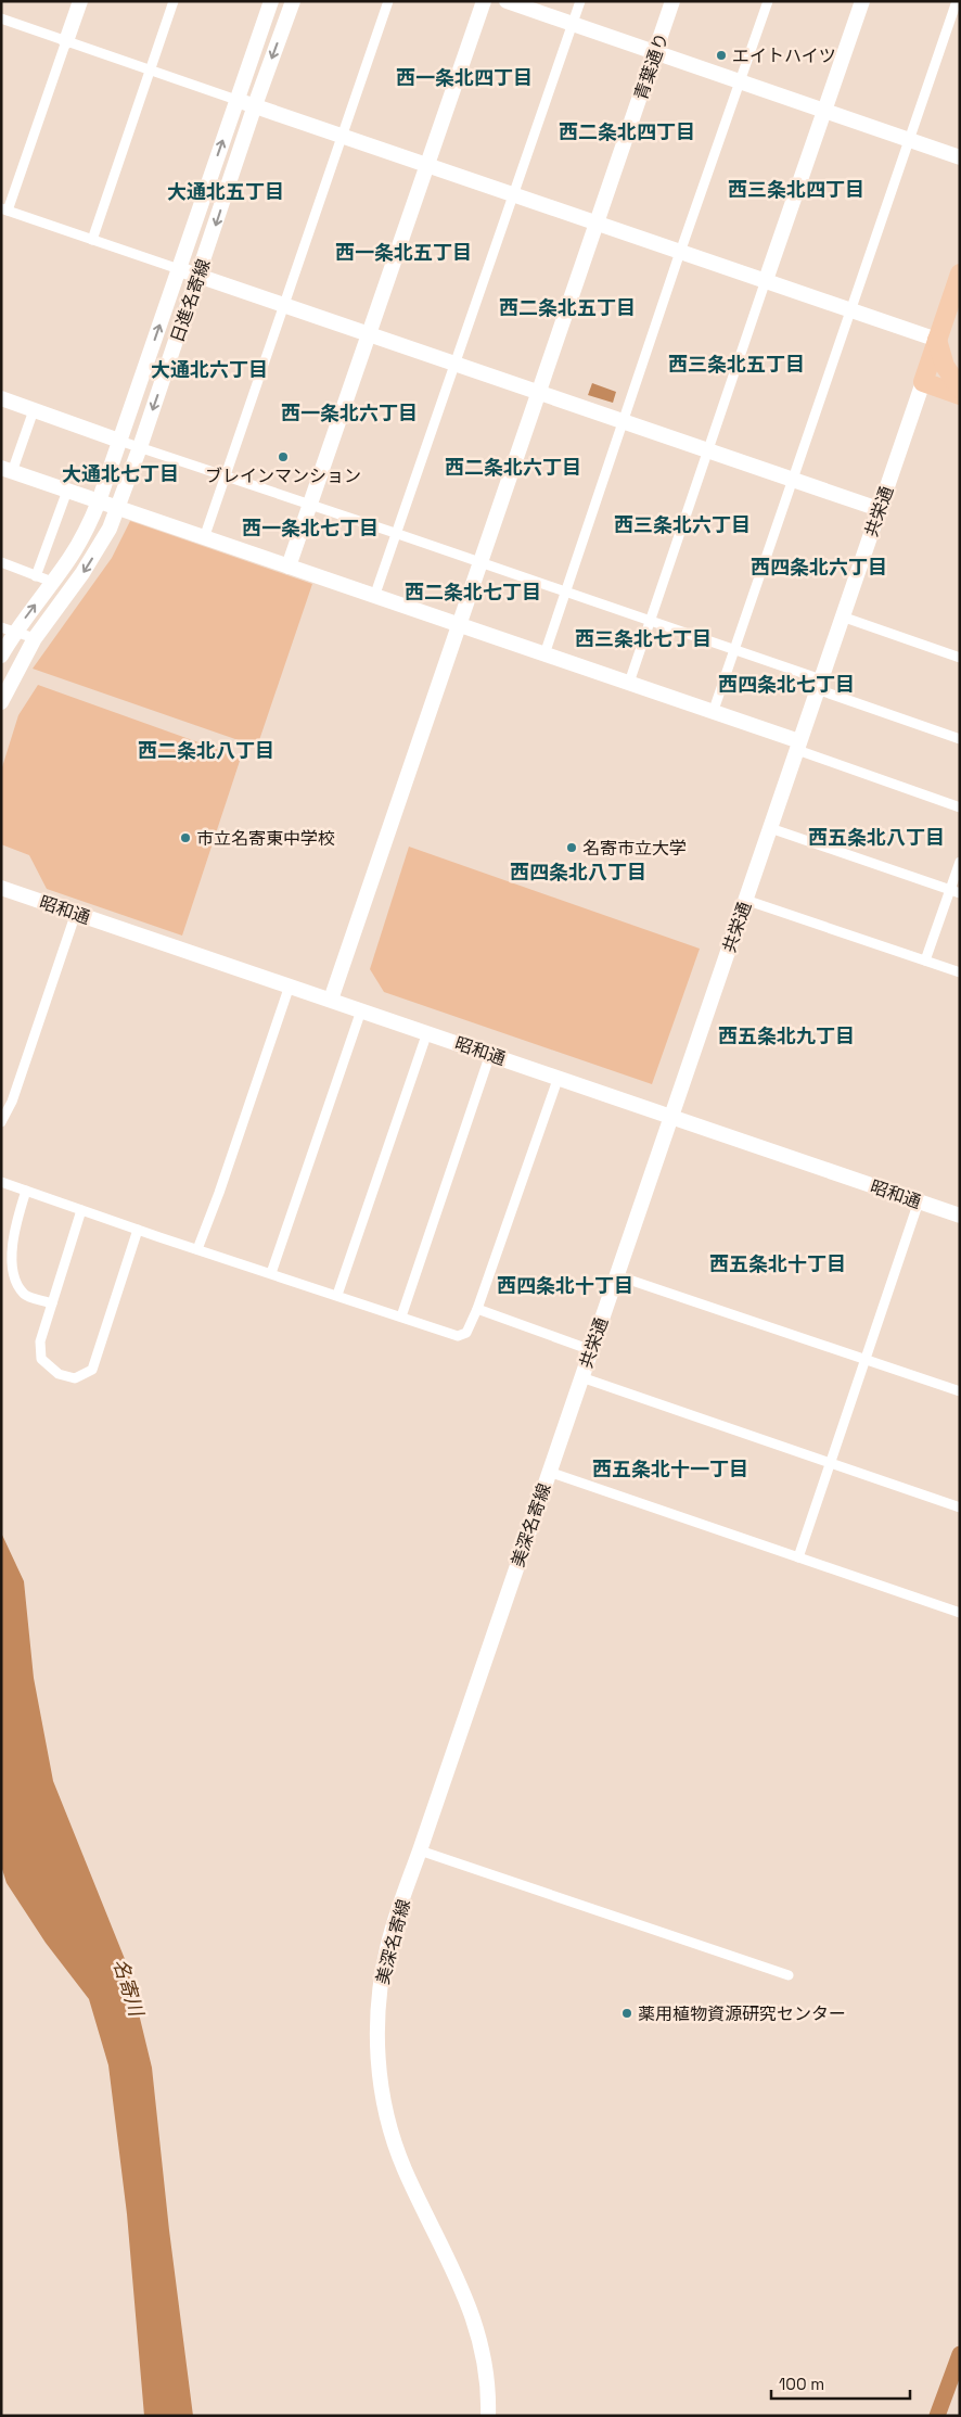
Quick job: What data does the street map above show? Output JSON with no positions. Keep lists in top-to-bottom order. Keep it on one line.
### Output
{"streets":{"street":["青葉通り","日進名寄線","共栄通","昭和通","美深名寄線"]},"crossings":[["青葉通り","昭和通"],["共栄通","昭和通"],["共栄通","美深名寄線"]],"districts":["西一条北四丁目","西二条北四丁目","西三条北四丁目","大通北五丁目","西一条北五丁目","西二条北五丁目","西三条北五丁目","大通北六丁目","西一条北六丁目","西二条北六丁目","大通北七丁目","西三条北六丁目","西一条北七丁目","西四条北六丁目","西二条北七丁目","西三条北七丁目","西四条北七丁目","西二条北八丁目","西五条北八丁目","西四条北八丁目","西五条北九丁目","西五条北十丁目","西四条北十丁目","西五条北十一丁目"],"water":["名寄川"],"places":["エイトハイツ","ブレインマンション","市立名寄東中学校","名寄市立大学","薬用植物資源研究センター"],"scale_bar":"100 m"}
